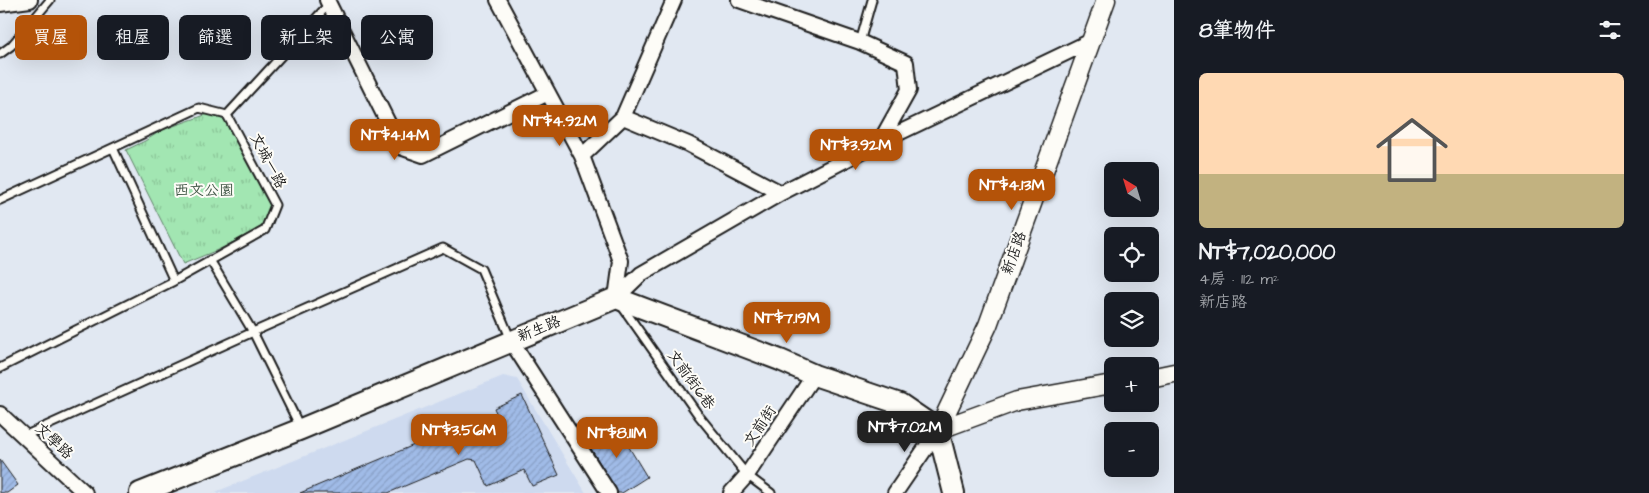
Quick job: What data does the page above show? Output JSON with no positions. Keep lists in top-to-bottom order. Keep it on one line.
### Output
{"streets":{"main road":["新生路"],"street":["新店路","文前街","文學路"],"lane":["文城一路","文前街6巷"]},"crossings":[["新生路","文前街6巷"],["文前街6巷","文前街"]],"parks":["西文公園"],"north":"top left","page":{"heading":"8筆物件","chip":["買屋","租屋","篩選","新上架","公寓"],"list":[{"name":"NT$7,020,000","note":"4房 · 112 m² · 新店路"}],"price":["NT$4.92M","NT$4.14M","NT$3.92M","NT$4.13M","NT$7.19M","NT$7.02M","NT$3.56M","NT$8.11M"],"map_buttons":["+","−"]}}
